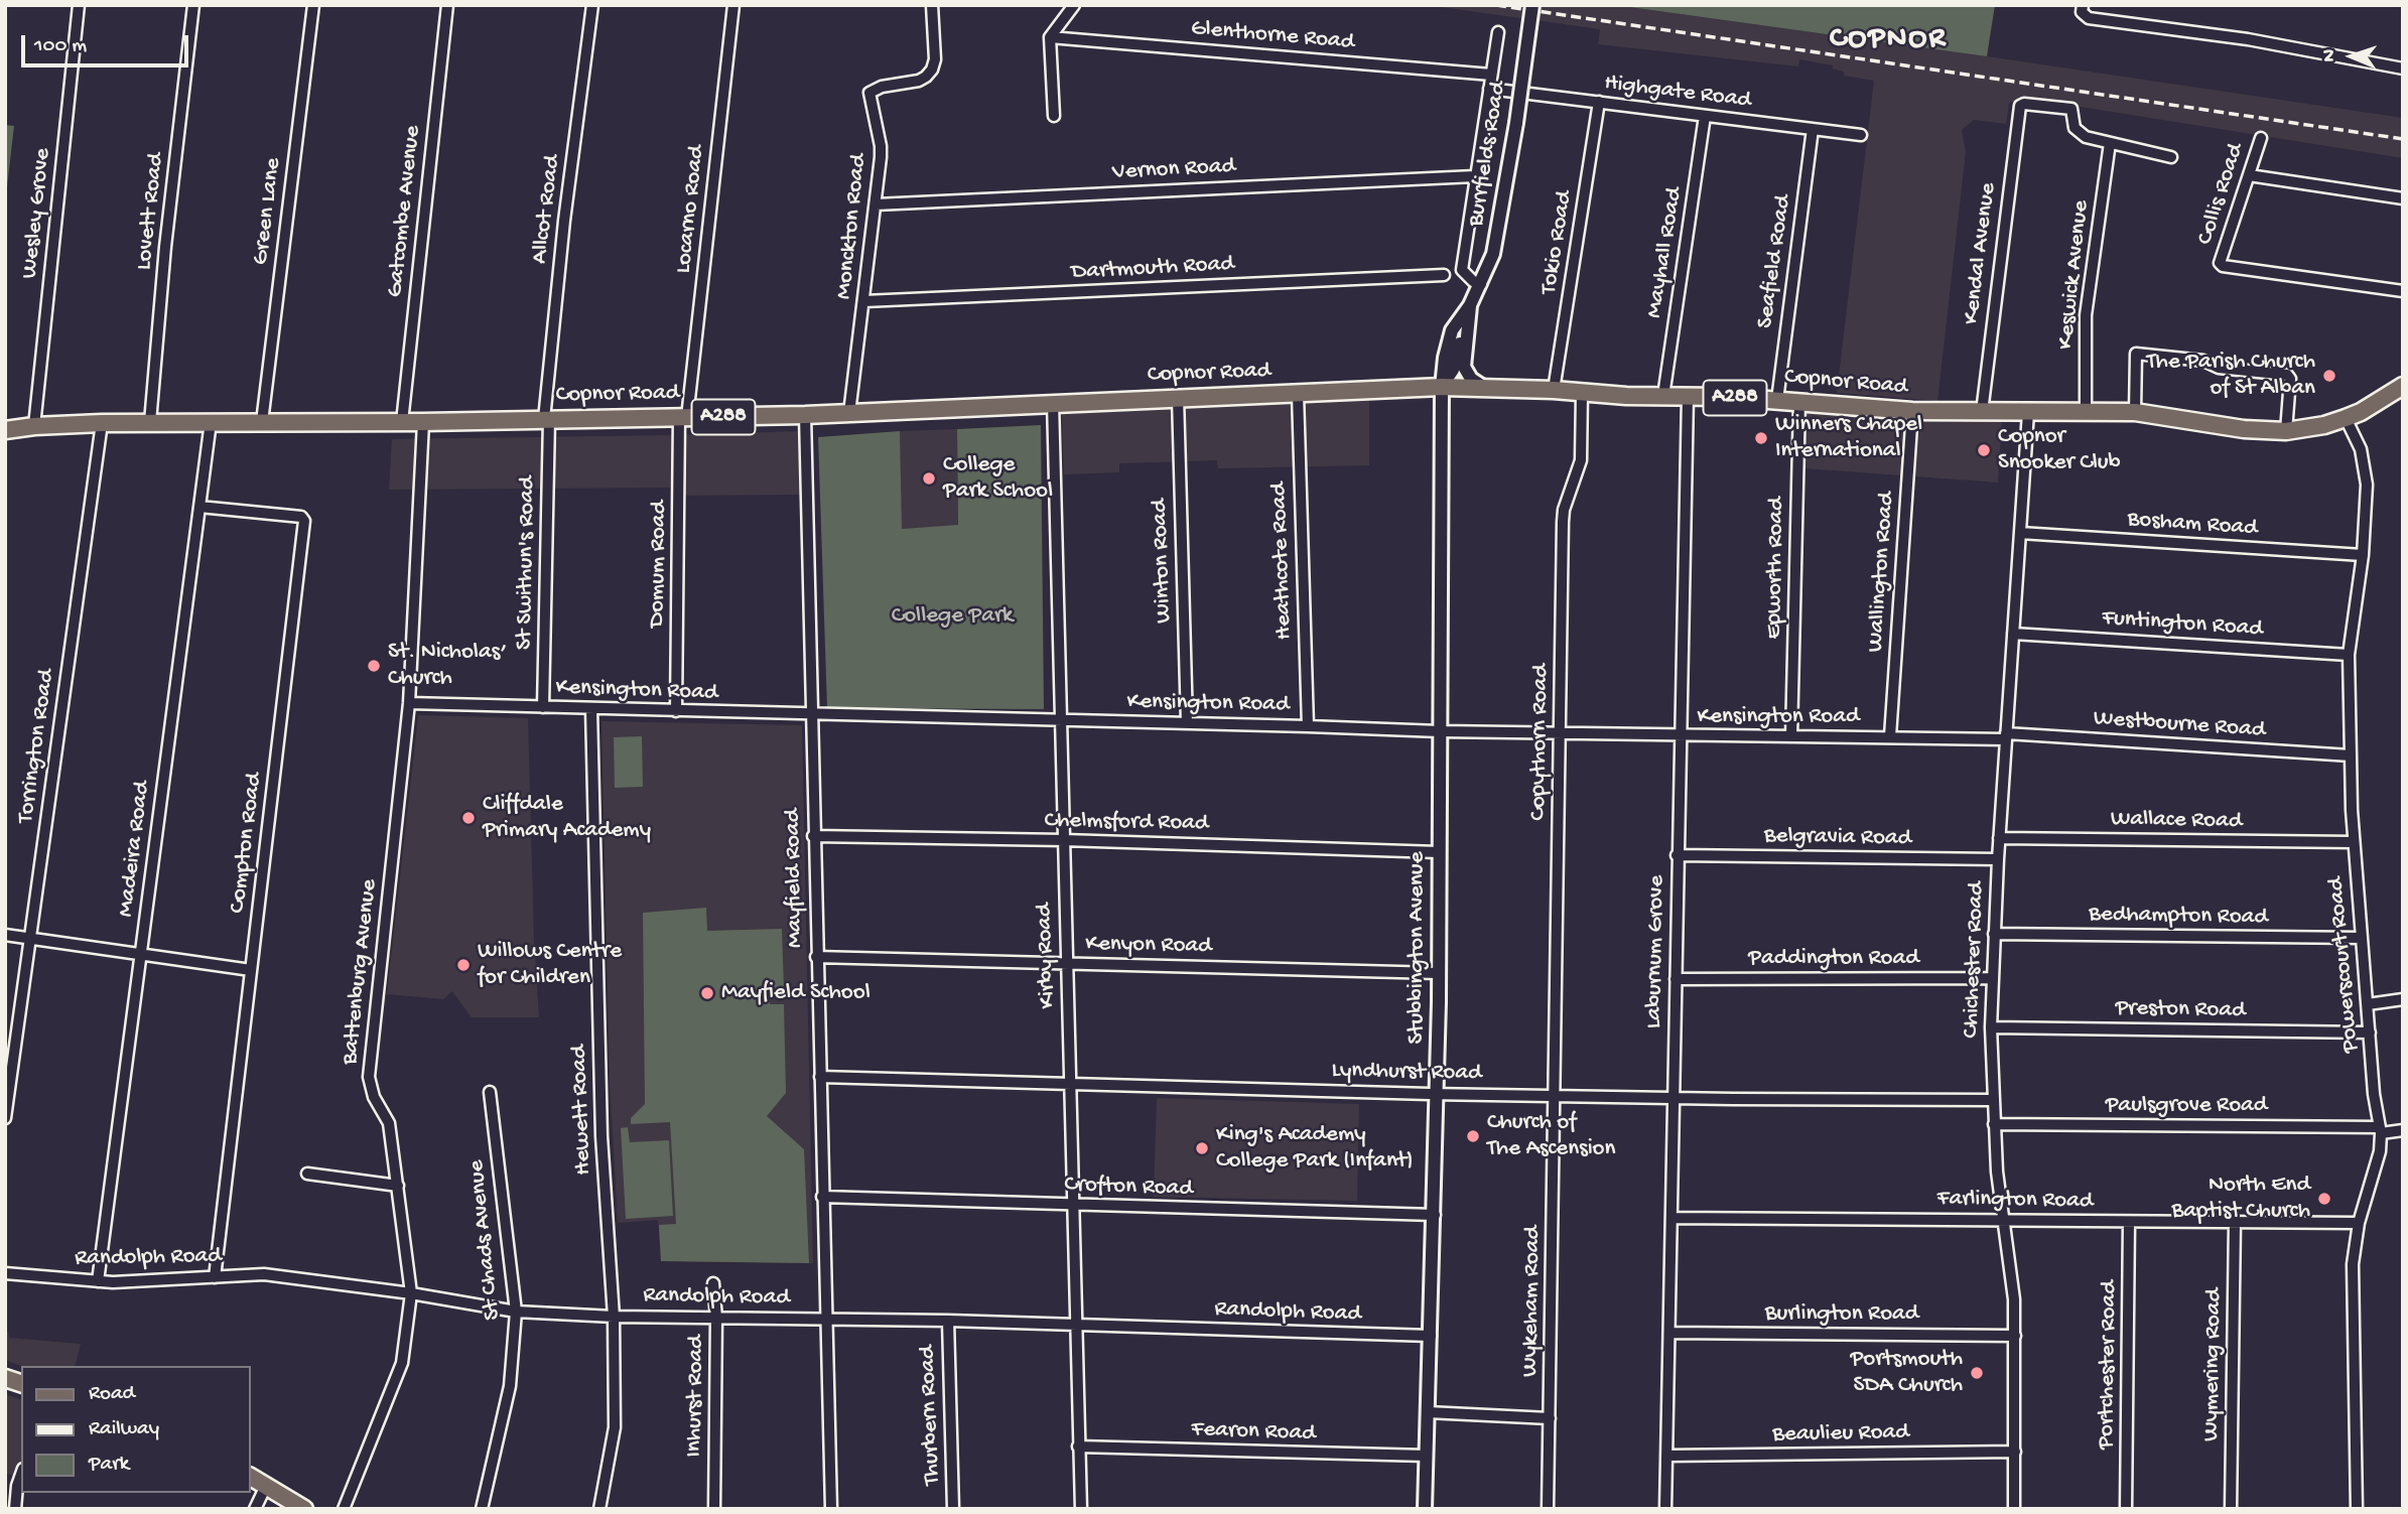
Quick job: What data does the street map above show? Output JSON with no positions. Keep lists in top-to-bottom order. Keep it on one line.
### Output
{"streets":{"main road":["Copnor Road","A288"],"street":["Glenthorne Road","Highgate Road","Burrfields Road","Vernon Road","Collis Road","Allcot Road","Locarno Road","Lovett Road","Green Lane","Gatcombe Avenue","Wesley Grove","Monckton Road","Tokio Road","Mayhall Road","Kendal Avenue","Seafield Road","Dartmouth Road","Keswick Avenue","Bosham Road","Winton Road","Heathcote Road","St Swithun's Road","Domum Road","Epworth Road","Wallington Road","Funtington Road","Kensington Road","Westbourne Road","Copythorn Road","Torrington Road","Wallace Road","Chelmsford Road","Belgravia Road","Compton Road","Madeira Road","Mayfield Road","Bedhampton Road","Kenyon Road","Stubbington Avenue","Laburnum Grove","Kirby Road","Paddington Road","Chichester Road","Powerscourt Road","Battenburg Avenue","Preston Road","Lyndhurst Road","Paulsgrove Road","Hewett Road","Crofton Road","Farlington Road","St Chads Avenue","Randolph Road","Wykeham Road","Burlington Road","Portchester Road","Wymering Road","Inhurst Road","Thurbern Road","Fearon Road","Beaulieu Road"]},"crossings":[["Highgate Road","Tokio Road"],["Highgate Road","Mayhall Road"],["Highgate Road","Seafield Road"],["Burrfields Road","Copnor Road"],["Burrfields Road","Stubbington Avenue"],["Vernon Road","Monckton Road"],["Allcot Road","Copnor Road"],["Allcot Road","St Swithun's Road"],["Locarno Road","Copnor Road"],["Locarno Road","Domum Road"],["Lovett Road","Copnor Road"],["Green Lane","Copnor Road"],["Gatcombe Avenue","Copnor Road"],["Wesley Grove","Copnor Road"],["Monckton Road","Dartmouth Road"],["Monckton Road","Copnor Road"],["Tokio Road","Copnor Road"],["Mayhall Road","Copnor Road"],["Kendal Avenue","Keswick Avenue"],["Kendal Avenue","Copnor Road"],["Seafield Road","Copnor Road"],["Keswick Avenue","Copnor Road"],["Copnor Road","Winton Road"],["Copnor Road","Heathcote Road"],["Copnor Road","St Swithun's Road"],["Copnor Road","Domum Road"],["Copnor Road","Epworth Road"],["Copnor Road","Wallington Road"],["Copnor Road","Copythorn Road"],["Copnor Road","Torrington Road"],["Copnor Road","Madeira Road"],["Copnor Road","Mayfield Road"],["Copnor Road","Stubbington Avenue"],["Copnor Road","Laburnum Grove"],["Copnor Road","Kirby Road"],["Copnor Road","Chichester Road"],["Copnor Road","Powerscourt Road"],["Copnor Road","Battenburg Avenue"],["Bosham Road","Chichester Road"],["Bosham Road","Powerscourt Road"],["Winton Road","Kensington Road"],["Heathcote Road","Kensington Road"],["St Swithun's Road","Kensington Road"],["Domum Road","Kensington Road"],["Epworth Road","Kensington Road"],["Wallington Road","Kensington Road"],["Funtington Road","Chichester Road"],["Funtington Road","Powerscourt Road"],["Kensington Road","Westbourne Road"],["Kensington Road","Copythorn Road"],["Kensington Road","Mayfield Road"],["Kensington Road","Stubbington Avenue"],["Kensington Road","Laburnum Grove"],["Kensington Road","Kirby Road"],["Kensington Road","Chichester Road"],["Kensington Road","Battenburg Avenue"],["Kensington Road","Hewett Road"],["Westbourne Road","Chichester Road"],["Westbourne Road","Powerscourt Road"],["Copythorn Road","Lyndhurst Road"],["Copythorn Road","Wykeham Road"],["Wallace Road","Chichester Road"],["Wallace Road","Powerscourt Road"],["Chelmsford Road","Mayfield Road"],["Chelmsford Road","Stubbington Avenue"],["Chelmsford Road","Kirby Road"],["Belgravia Road","Laburnum Grove"],["Belgravia Road","Chichester Road"],["Compton Road","Madeira Road"],["Compton Road","Randolph Road"],["Madeira Road","Randolph Road"],["Mayfield Road","Kenyon Road"],["Mayfield Road","Lyndhurst Road"],["Mayfield Road","Crofton Road"],["Mayfield Road","Randolph Road"],["Bedhampton Road","Chichester Road"],["Bedhampton Road","Powerscourt Road"],["Kenyon Road","Stubbington Avenue"],["Kenyon Road","Kirby Road"],["Stubbington Avenue","Lyndhurst Road"],["Stubbington Avenue","Crofton Road"],["Stubbington Avenue","Randolph Road"],["Stubbington Avenue","Fearon Road"],["Laburnum Grove","Paddington Road"],["Laburnum Grove","Lyndhurst Road"],["Laburnum Grove","Farlington Road"],["Laburnum Grove","Burlington Road"],["Laburnum Grove","Beaulieu Road"],["Kirby Road","Lyndhurst Road"],["Kirby Road","Crofton Road"],["Kirby Road","Randolph Road"],["Kirby Road","Fearon Road"],["Paddington Road","Chichester Road"],["Chichester Road","Preston Road"],["Chichester Road","Lyndhurst Road"],["Chichester Road","Paulsgrove Road"],["Chichester Road","Farlington Road"],["Chichester Road","Burlington Road"],["Chichester Road","Beaulieu Road"],["Powerscourt Road","Preston Road"],["Powerscourt Road","Paulsgrove Road"],["Powerscourt Road","Farlington Road"],["Battenburg Avenue","Randolph Road"],["Lyndhurst Road","Wykeham Road"],["Hewett Road","Randolph Road"],["Farlington Road","Portchester Road"],["Farlington Road","Wymering Road"],["St Chads Avenue","Randolph Road"],["Randolph Road","Inhurst Road"],["Randolph Road","Thurbern Road"]],"districts":["COPNOR"],"parks":["College Park"],"places":["The Parish Church of St Alban","Winners Chapel International","Copnor Snooker Club","College Park School","St. Nicholas’ Church","Cliffdale Primary Academy","Willows Centre for Children","Mayfield School","Church of The Ascension","King's Academy College Park (Infant)","North End Baptist Church","Portsmouth SDA Church"],"legend":["Road","Railway","Park"],"scale_bar":"100 m","north":"left"}
